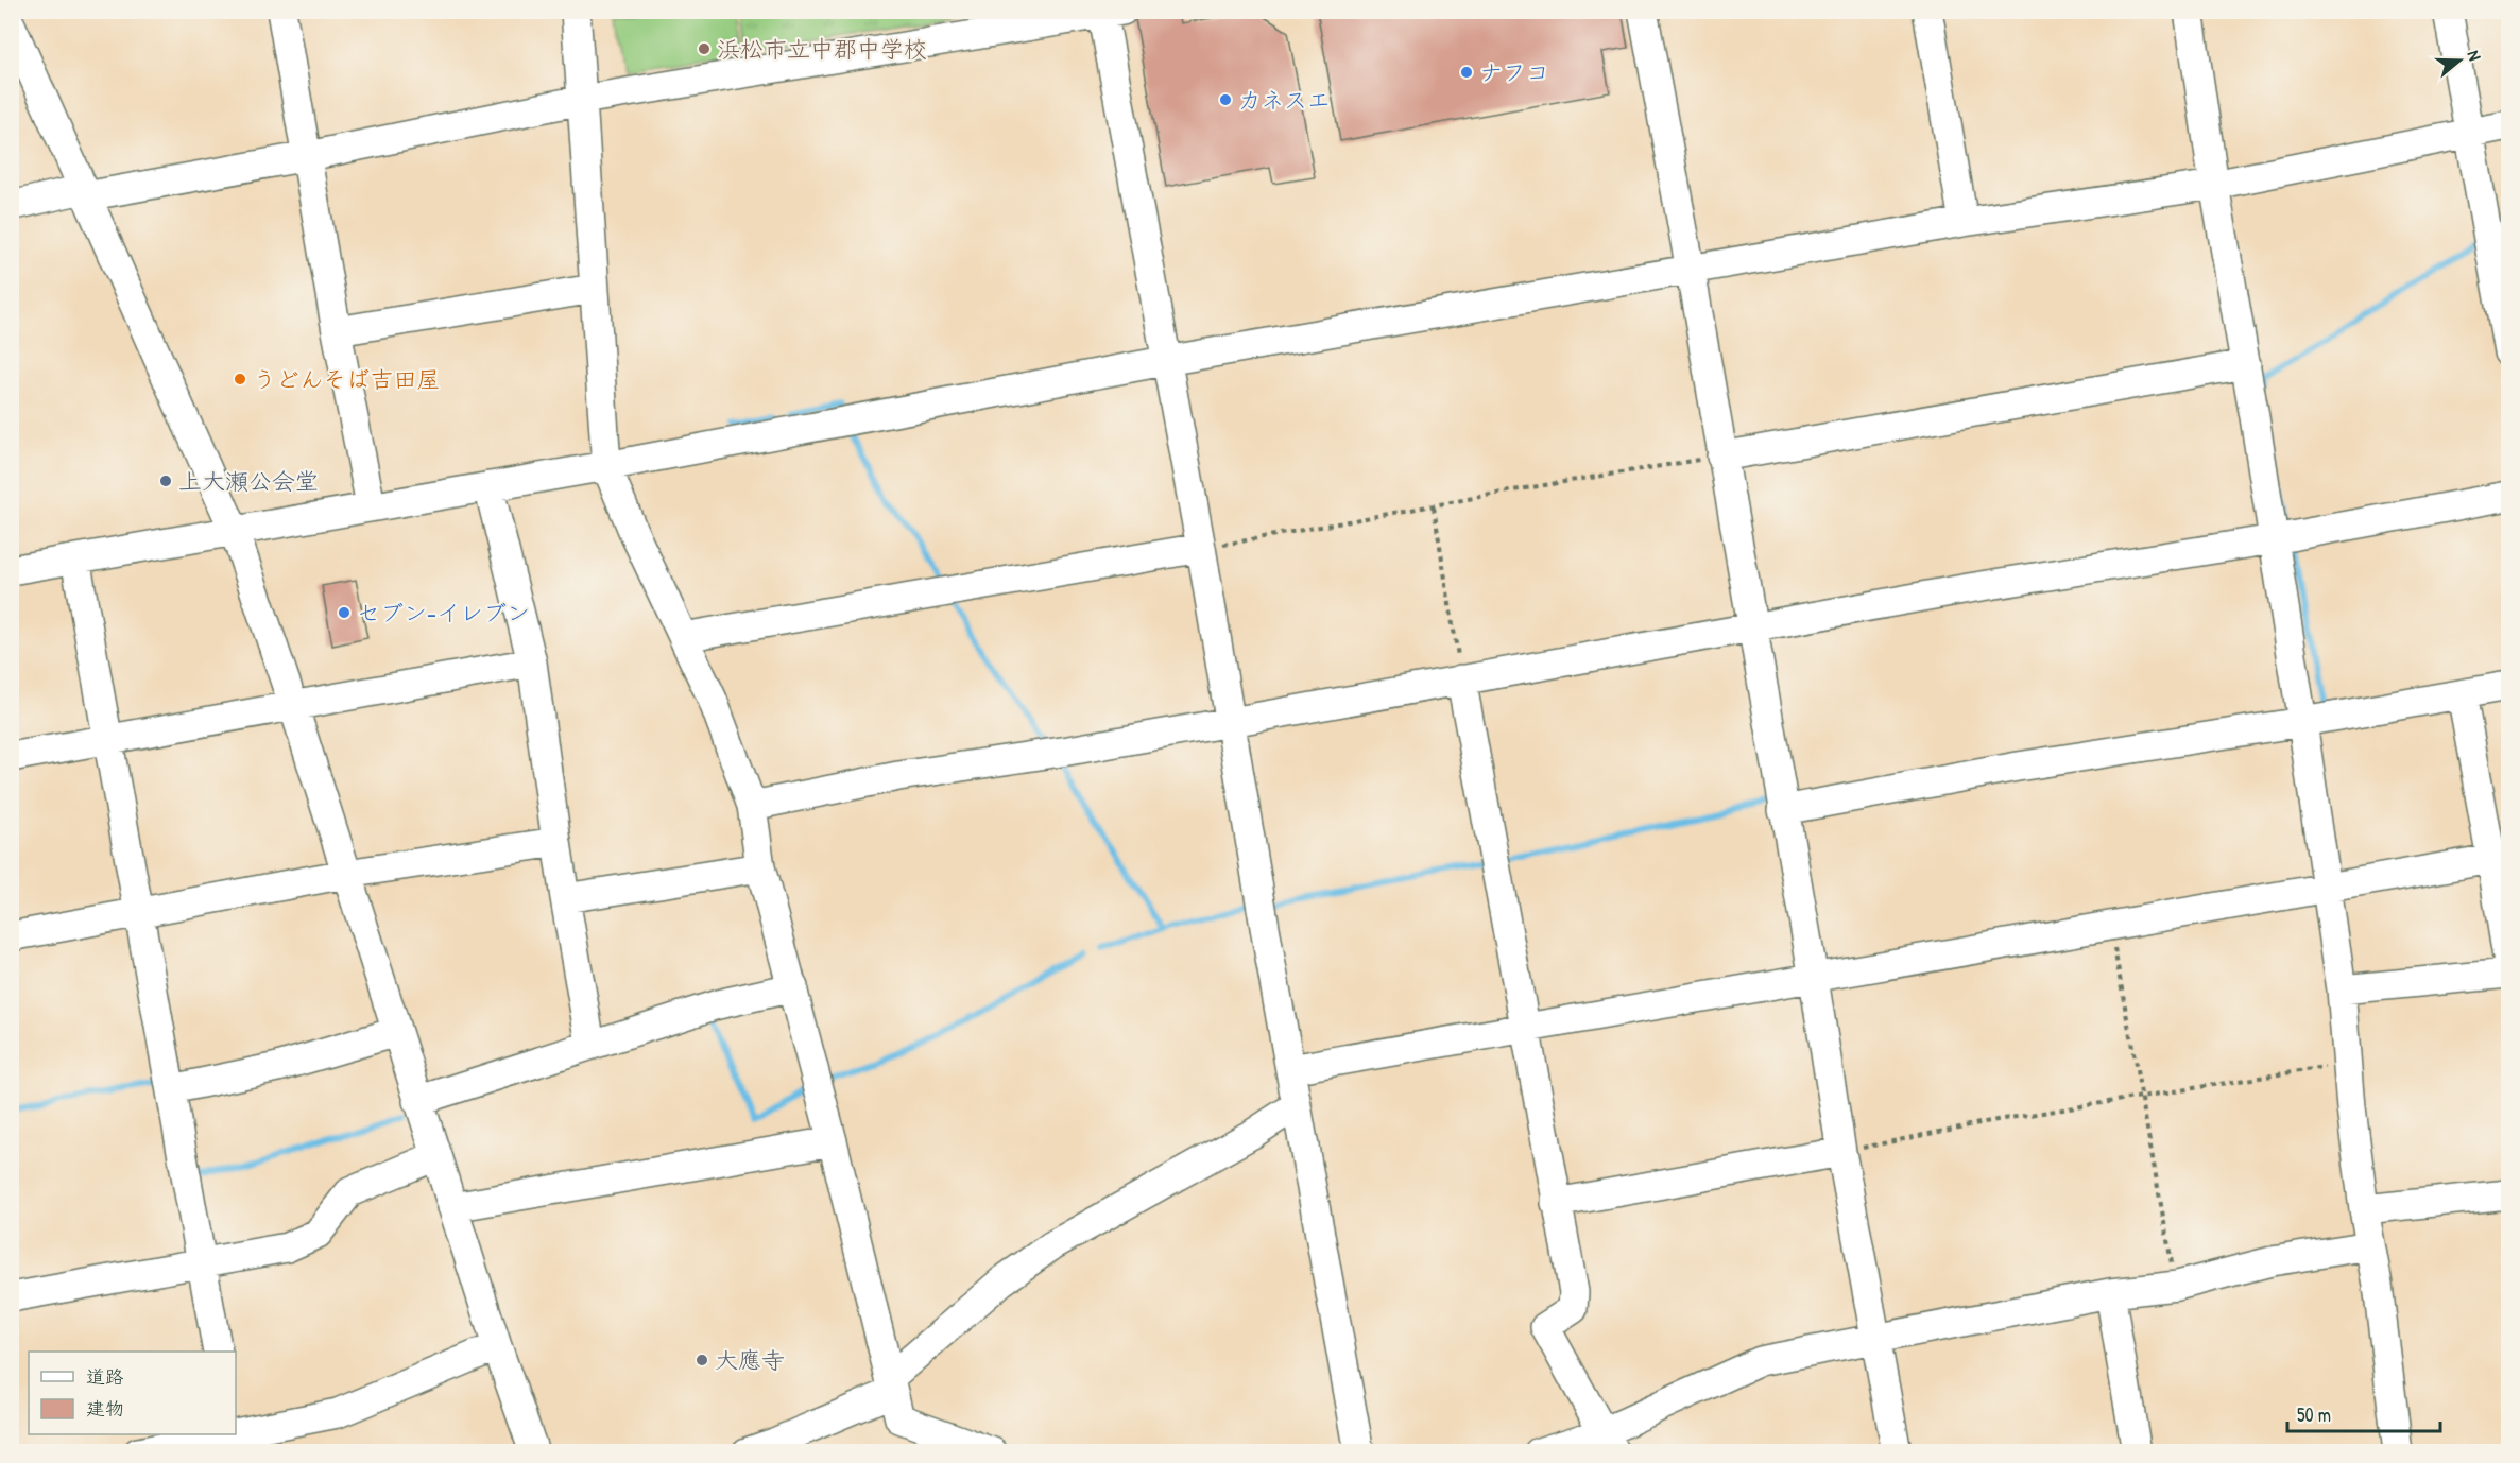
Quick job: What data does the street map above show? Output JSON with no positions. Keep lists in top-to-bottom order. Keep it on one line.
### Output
{"places":["浜松市立中郡中学校","ナフコ","カネスエ","うどんそば吉田屋","上大瀬公会堂","セブン-イレブン","大應寺"],"legend":["道路","建物"],"scale_bar":"50 m","north":"right"}
